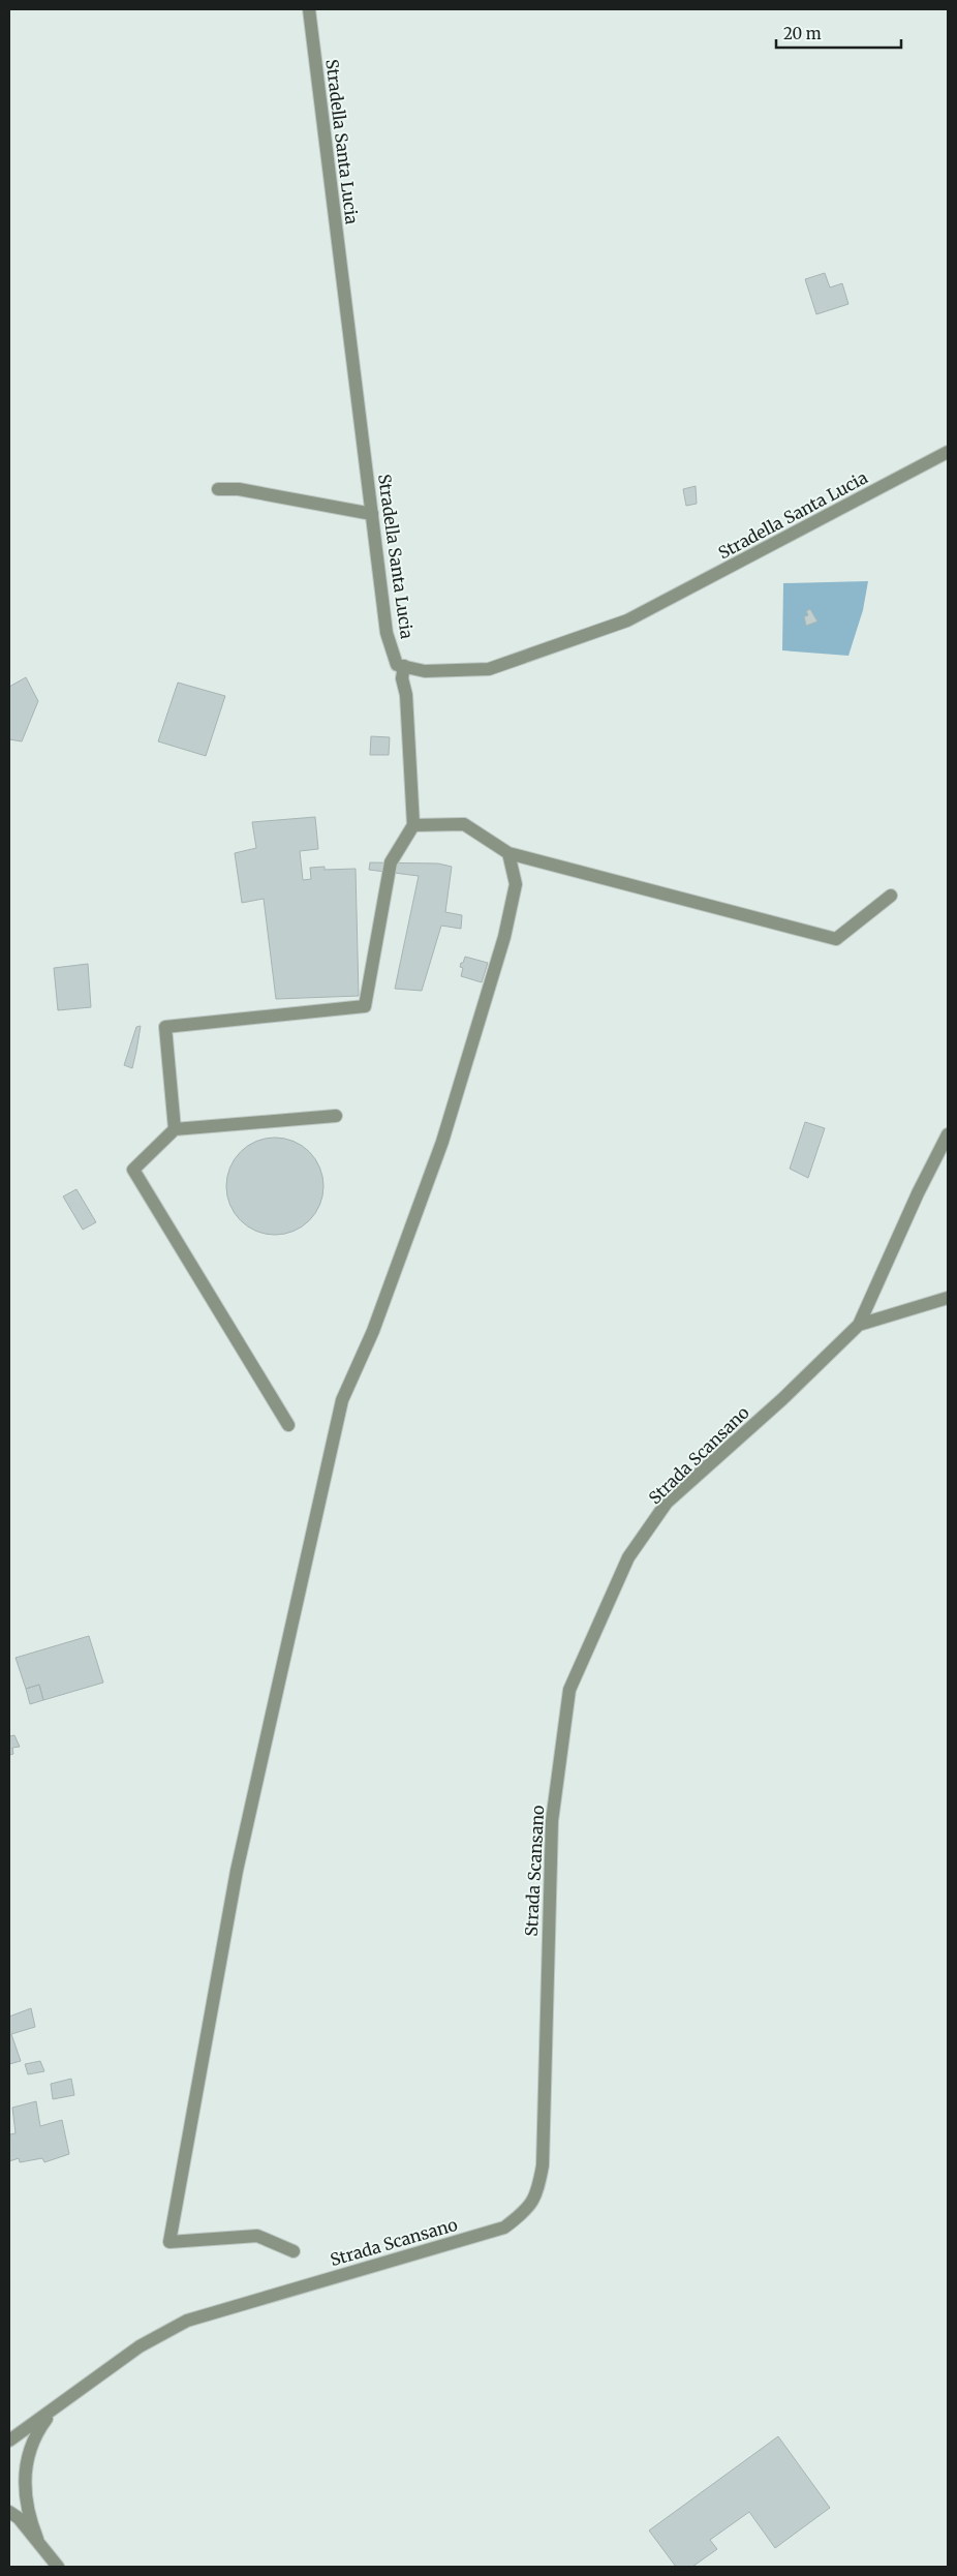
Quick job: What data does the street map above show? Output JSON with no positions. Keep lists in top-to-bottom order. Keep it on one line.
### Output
{"streets":{"street":["Stradella Santa Lucia","Strada Scansano"]},"scale_bar":"20 m"}
